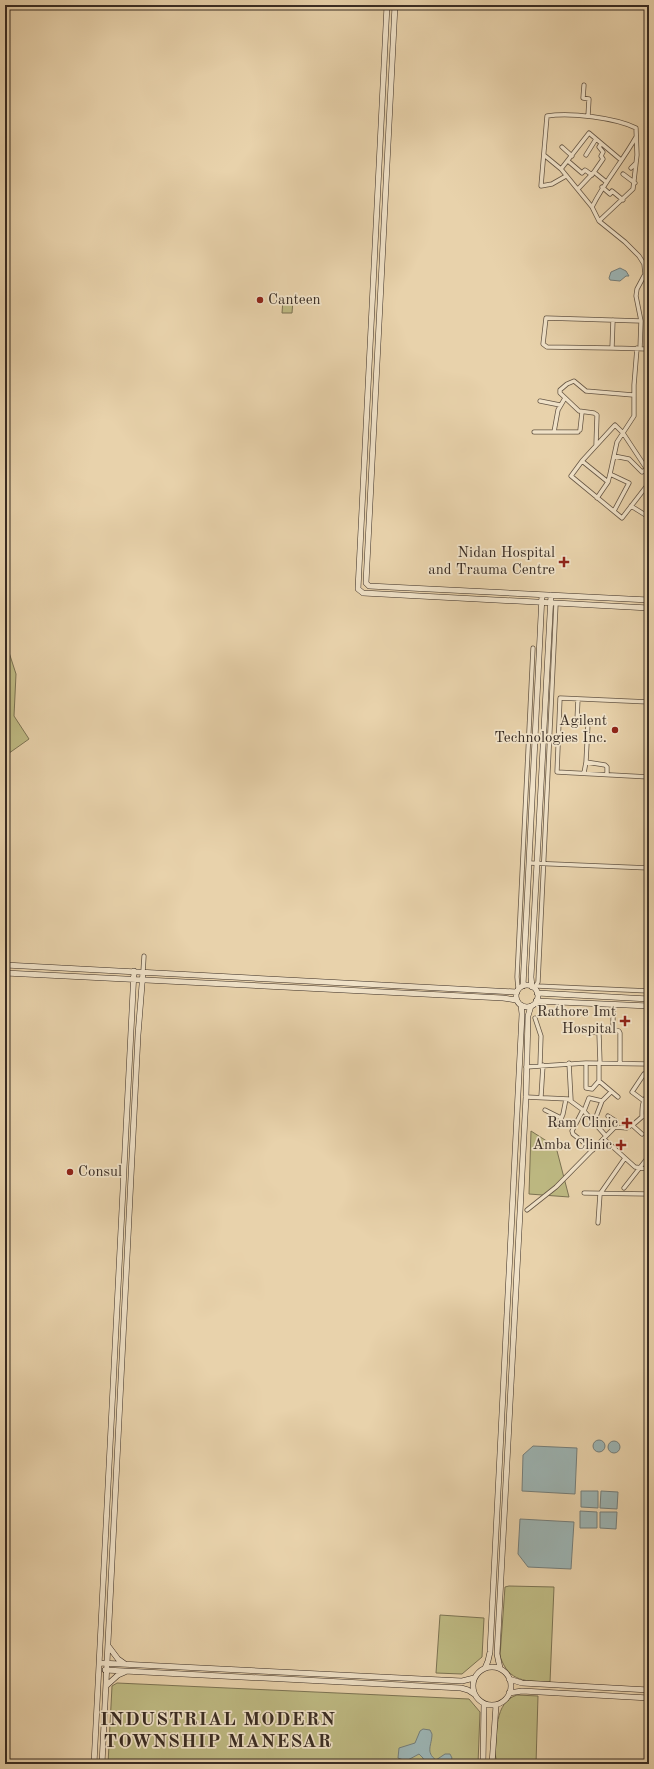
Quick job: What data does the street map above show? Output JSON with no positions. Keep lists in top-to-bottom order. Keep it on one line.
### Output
{"districts":["INDUSTRIAL MODERN TOWNSHIP MANESAR"],"places":{"other":["Canteen","Agilent Technologies Inc.","Consul"],"health":["Nidan Hospital and Trauma Centre","Rathore Imt Hospital","Ram Clinic","Amba Clinic"]}}
